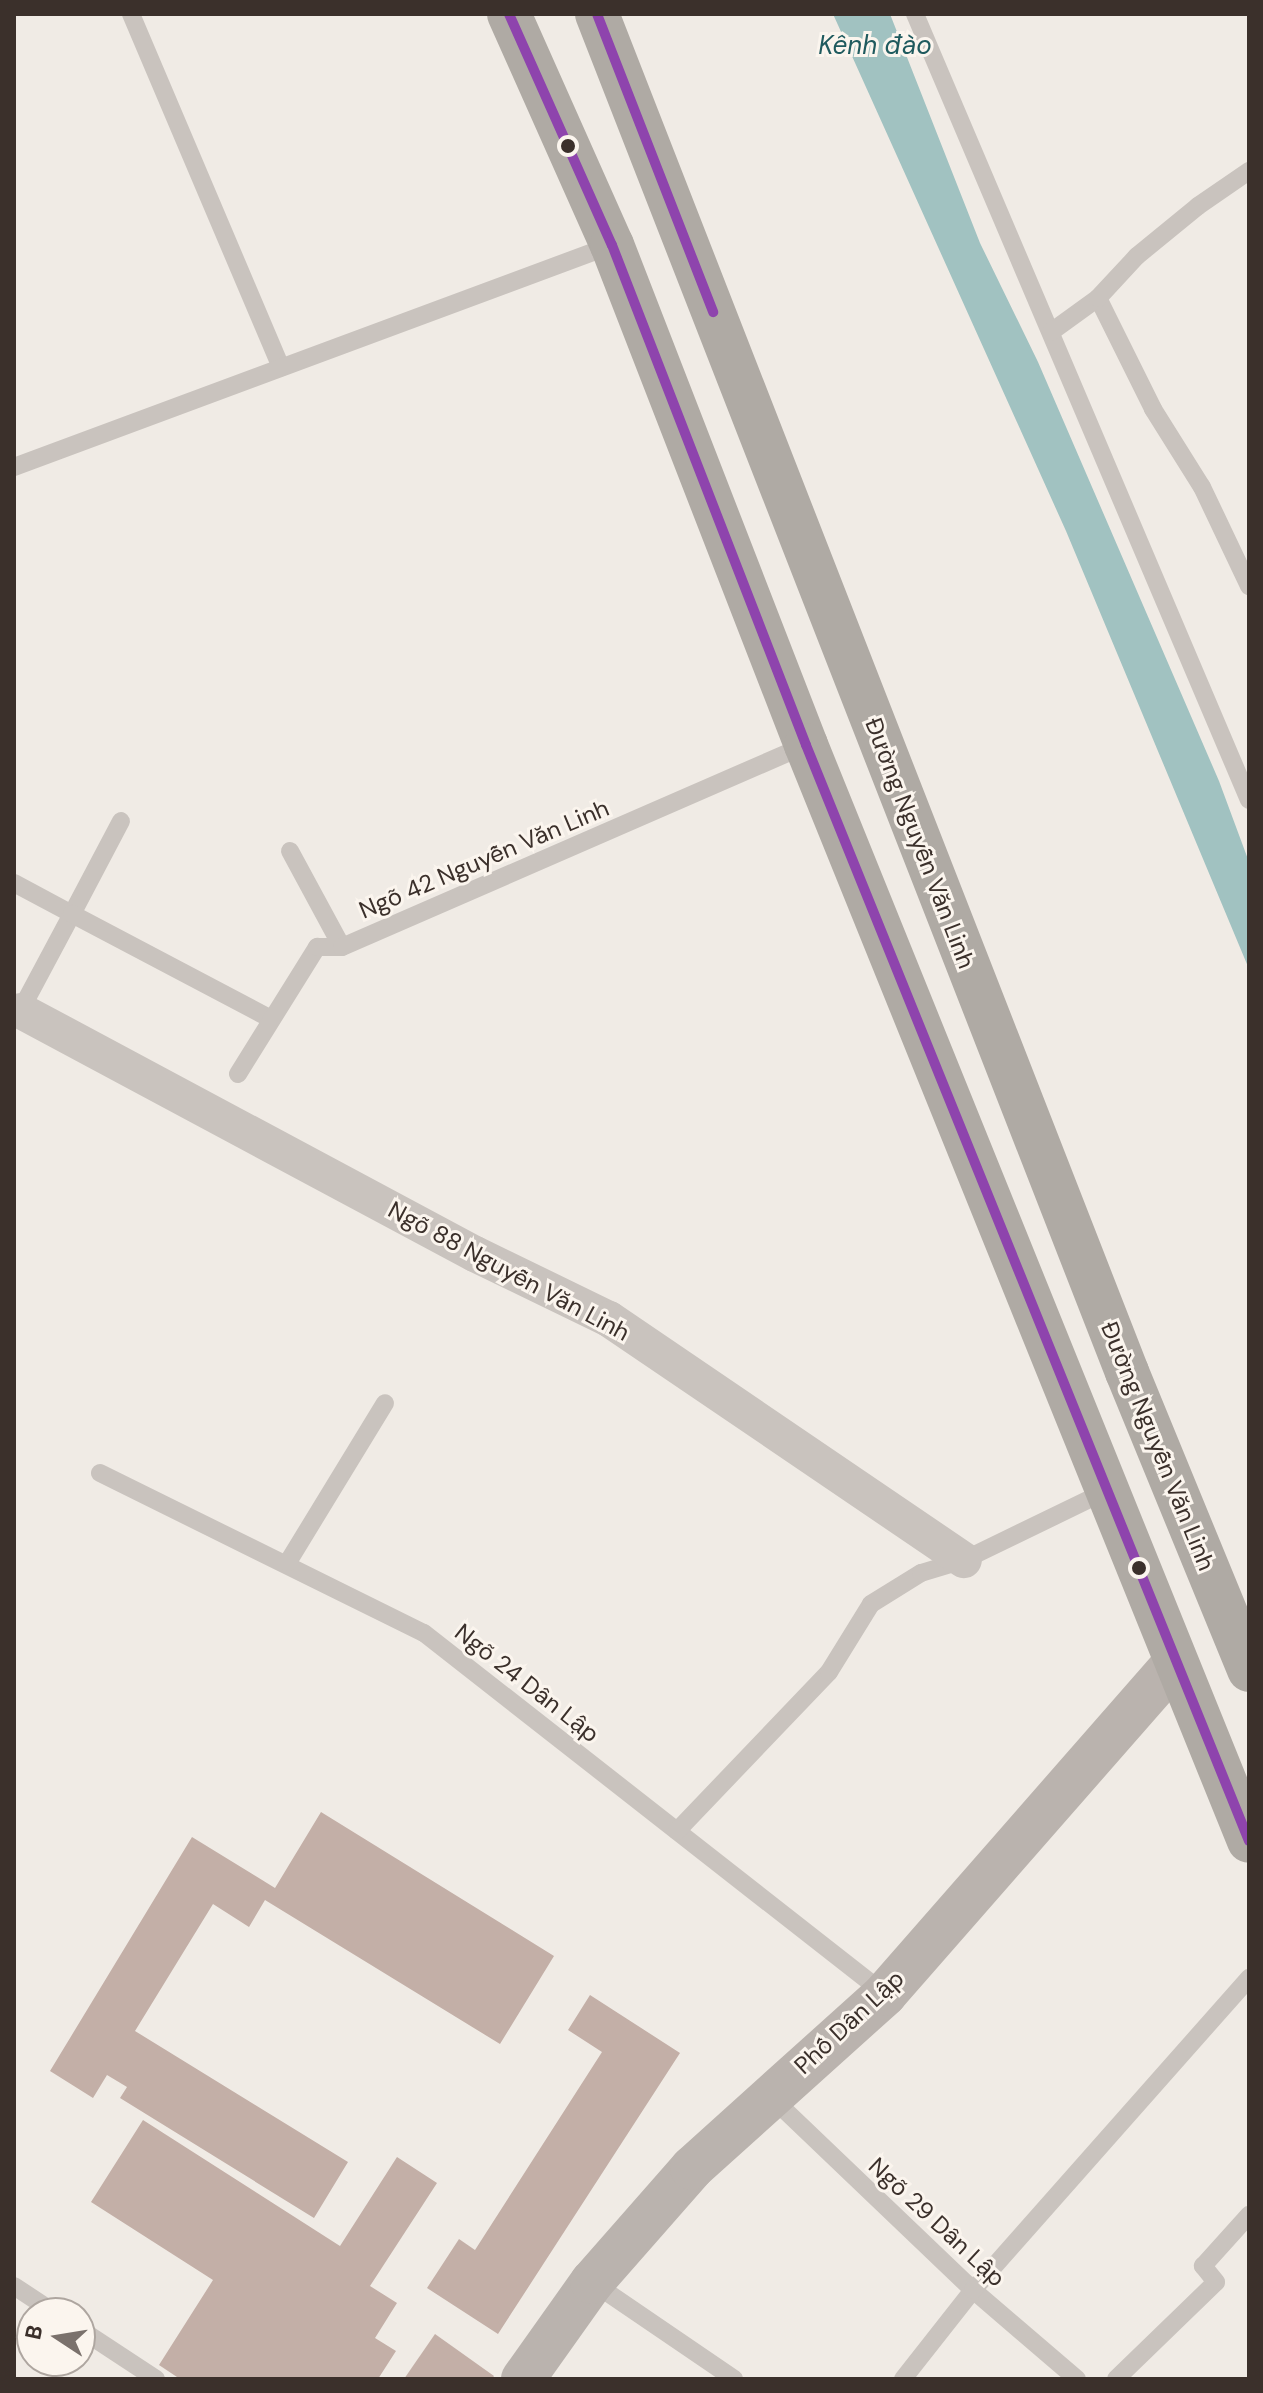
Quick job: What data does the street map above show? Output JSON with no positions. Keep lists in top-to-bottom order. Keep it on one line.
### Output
{"streets":{"highway":["Đường Nguyễn Văn Linh"],"street":["Ngõ 88 Nguyễn Văn Linh","Phố Dân Lập"],"lane":["Ngõ 42 Nguyễn Văn Linh","Ngõ 24 Dân Lập","Ngõ 29 Dân Lập"]},"crossings":[["Ngõ 24 Dân Lập","Phố Dân Lập"],["Phố Dân Lập","Ngõ 29 Dân Lập"]],"water":["Kênh đào"],"north":"left"}
